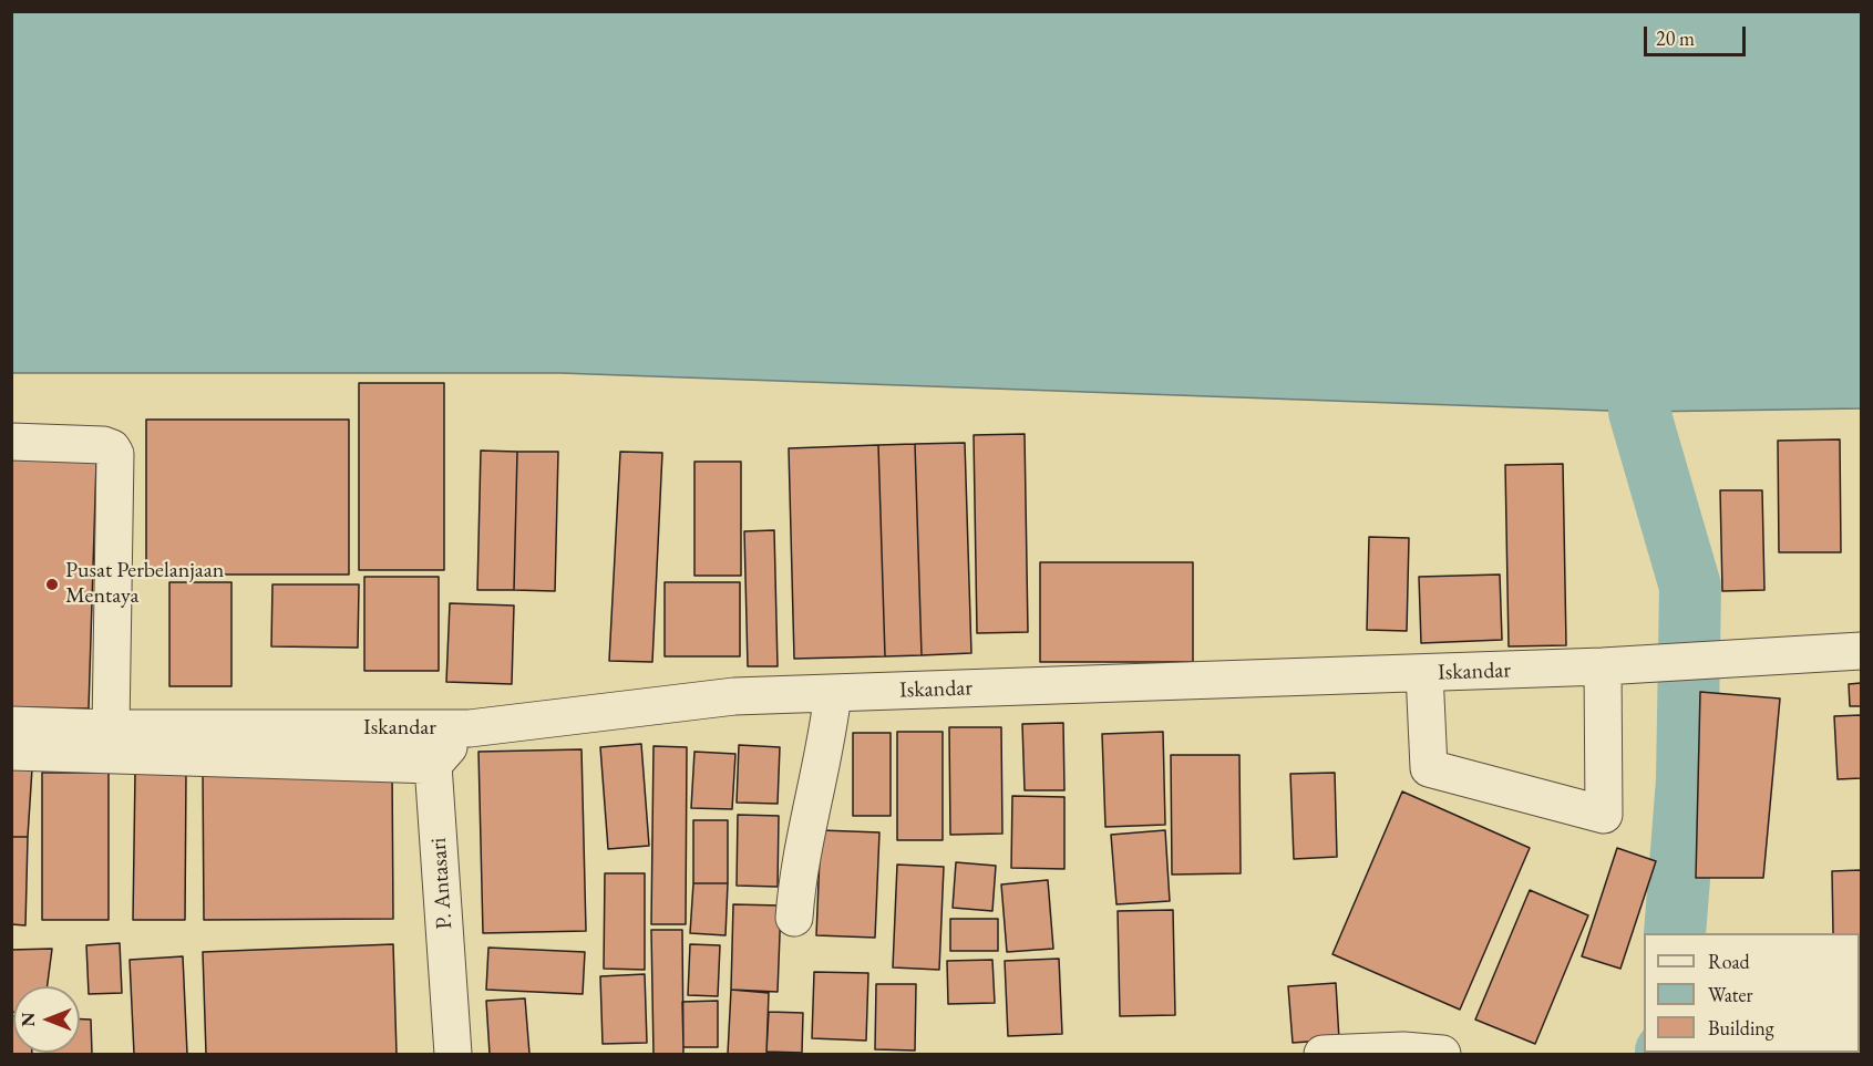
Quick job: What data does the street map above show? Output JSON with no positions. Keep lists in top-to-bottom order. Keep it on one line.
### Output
{"streets":{"street":["Iskandar","P. Antasari"]},"crossings":[["Iskandar","P. Antasari"]],"places":["Pusat Perbelanjaan Mentaya"],"legend":["Road","Water","Building"],"scale_bar":"20 m","north":"left"}
